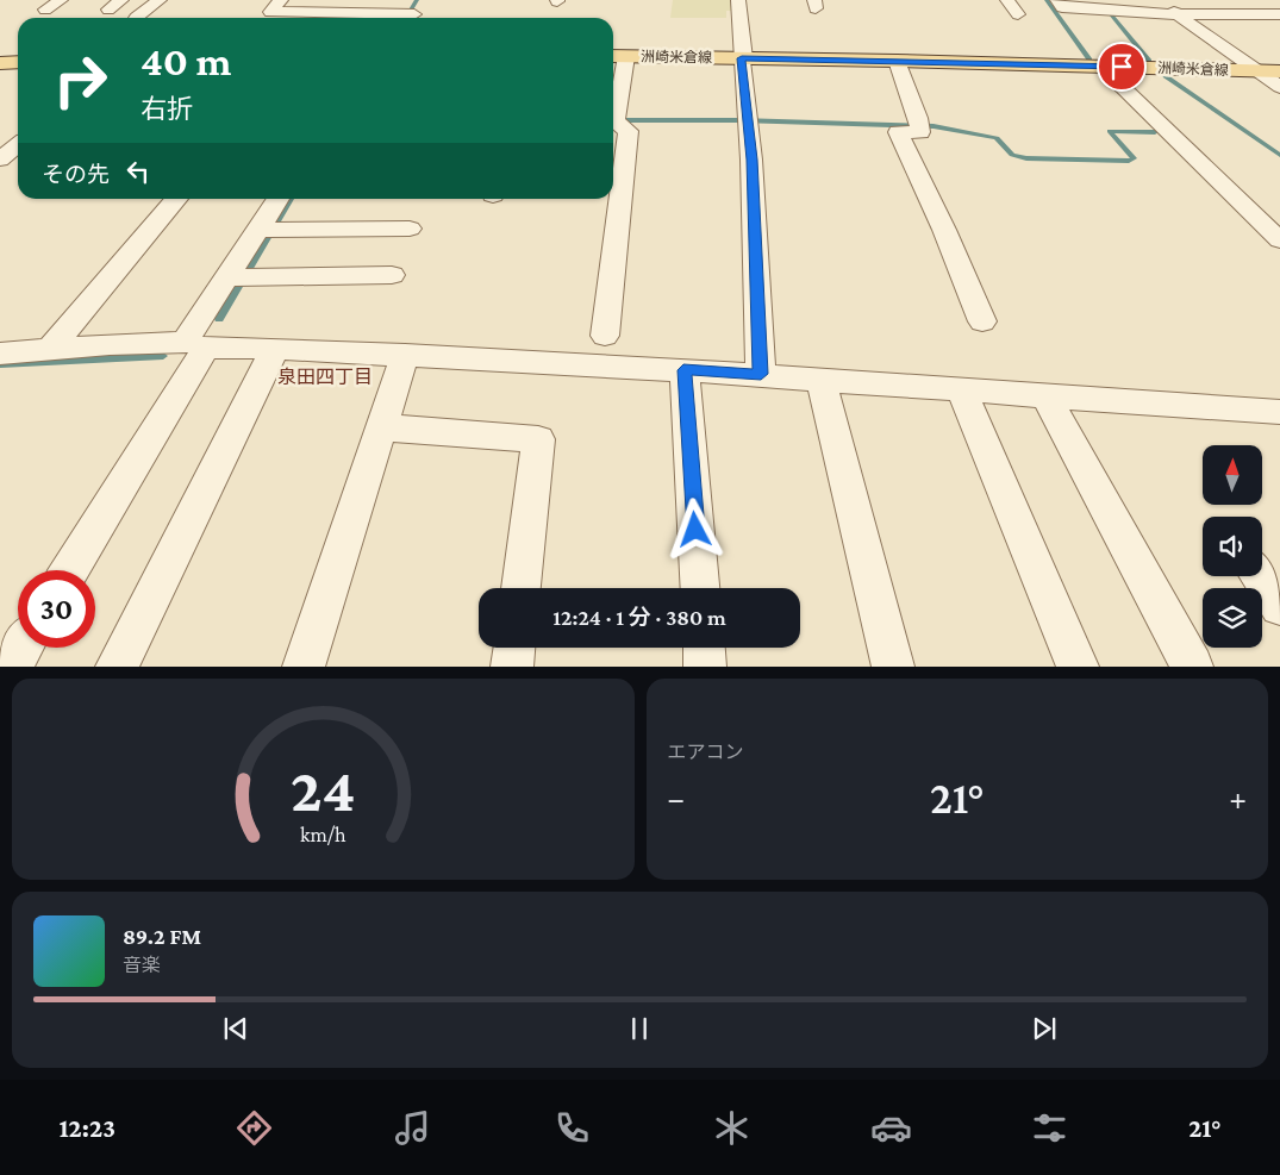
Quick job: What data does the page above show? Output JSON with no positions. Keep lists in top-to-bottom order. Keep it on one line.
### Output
{"streets":{"main road":["洲崎米倉線"]},"districts":["泉田四丁目"],"north":"top","page":{"turn":["40 m","右折"],"then":"その先","limit":"30","trip":"12:24 · 1 分 · 380 m","tile":"エアコン","heat":["−","21°","+"],"song":["89.2 FM","音楽"],"tabs":["12:23","21°"],"gauge":["24","km/h"]}}
